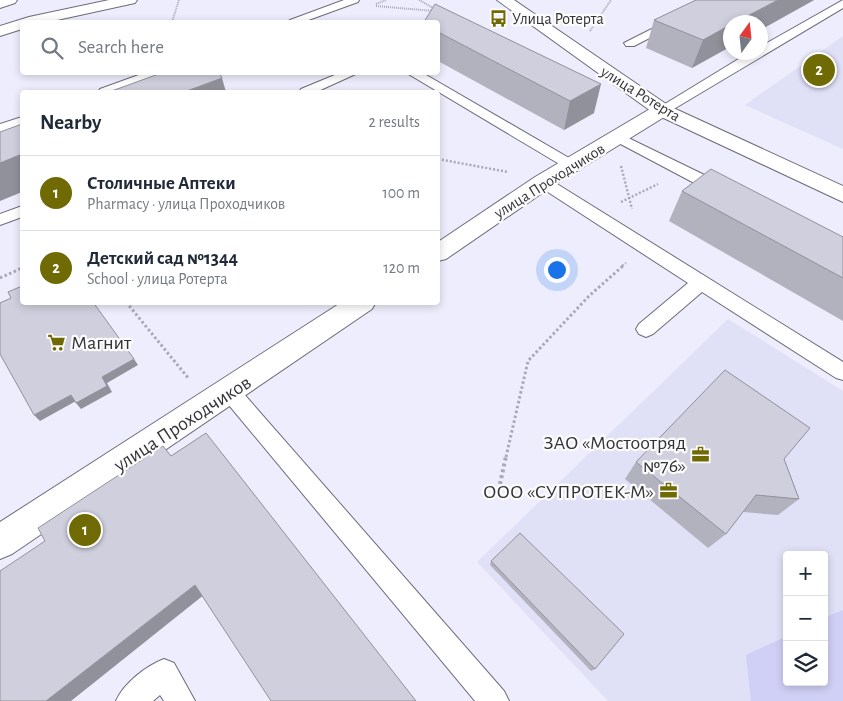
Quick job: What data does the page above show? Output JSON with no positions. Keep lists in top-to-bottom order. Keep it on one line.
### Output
{"streets":{"street":["улица Ротерта","улица Проходчиков"]},"crossings":[["улица Ротерта","улица Проходчиков"]],"places":{"bus stop":["Улица Ротерта"],"supermarket":["Магнит"],"office":["ЗАО «Мостоотряд №76»","ООО «СУПРОТЕК-М»"]},"north":"top","page":{"search":"Search here","pins":["2","1"],"heading":["Nearby","2 results"],"list":[{"mark":"1","name":"Столичные Аптеки","note":"Pharmacy · улица Проходчиков","value":"100 m"},{"mark":"2","name":"Детский сад №1344","note":"School · улица Ротерта","value":"120 m"}],"map_buttons":["+","−"]}}
